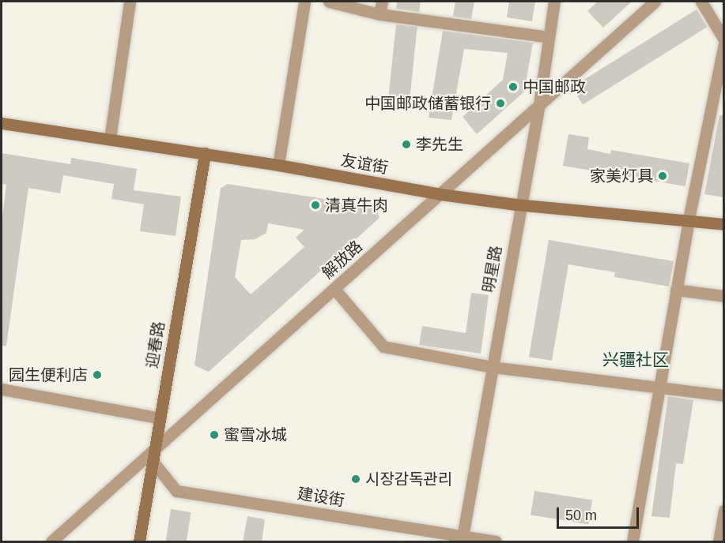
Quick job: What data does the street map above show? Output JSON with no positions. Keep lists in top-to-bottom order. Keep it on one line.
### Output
{"streets":{"street":["友谊街","解放路","明星路","迎春路","建设街"]},"crossings":[["友谊街","解放路"],["友谊街","明星路"],["友谊街","迎春路"],["解放路","明星路"],["解放路","迎春路"],["明星路","建设街"],["迎春路","建设街"]],"districts":["兴疆社区"],"places":["中国邮政","中国邮政储蓄银行","李先生","家美灯具","清真牛肉","园生便利店","蜜雪冰城","시장감독관리"],"scale_bar":"50 m"}
